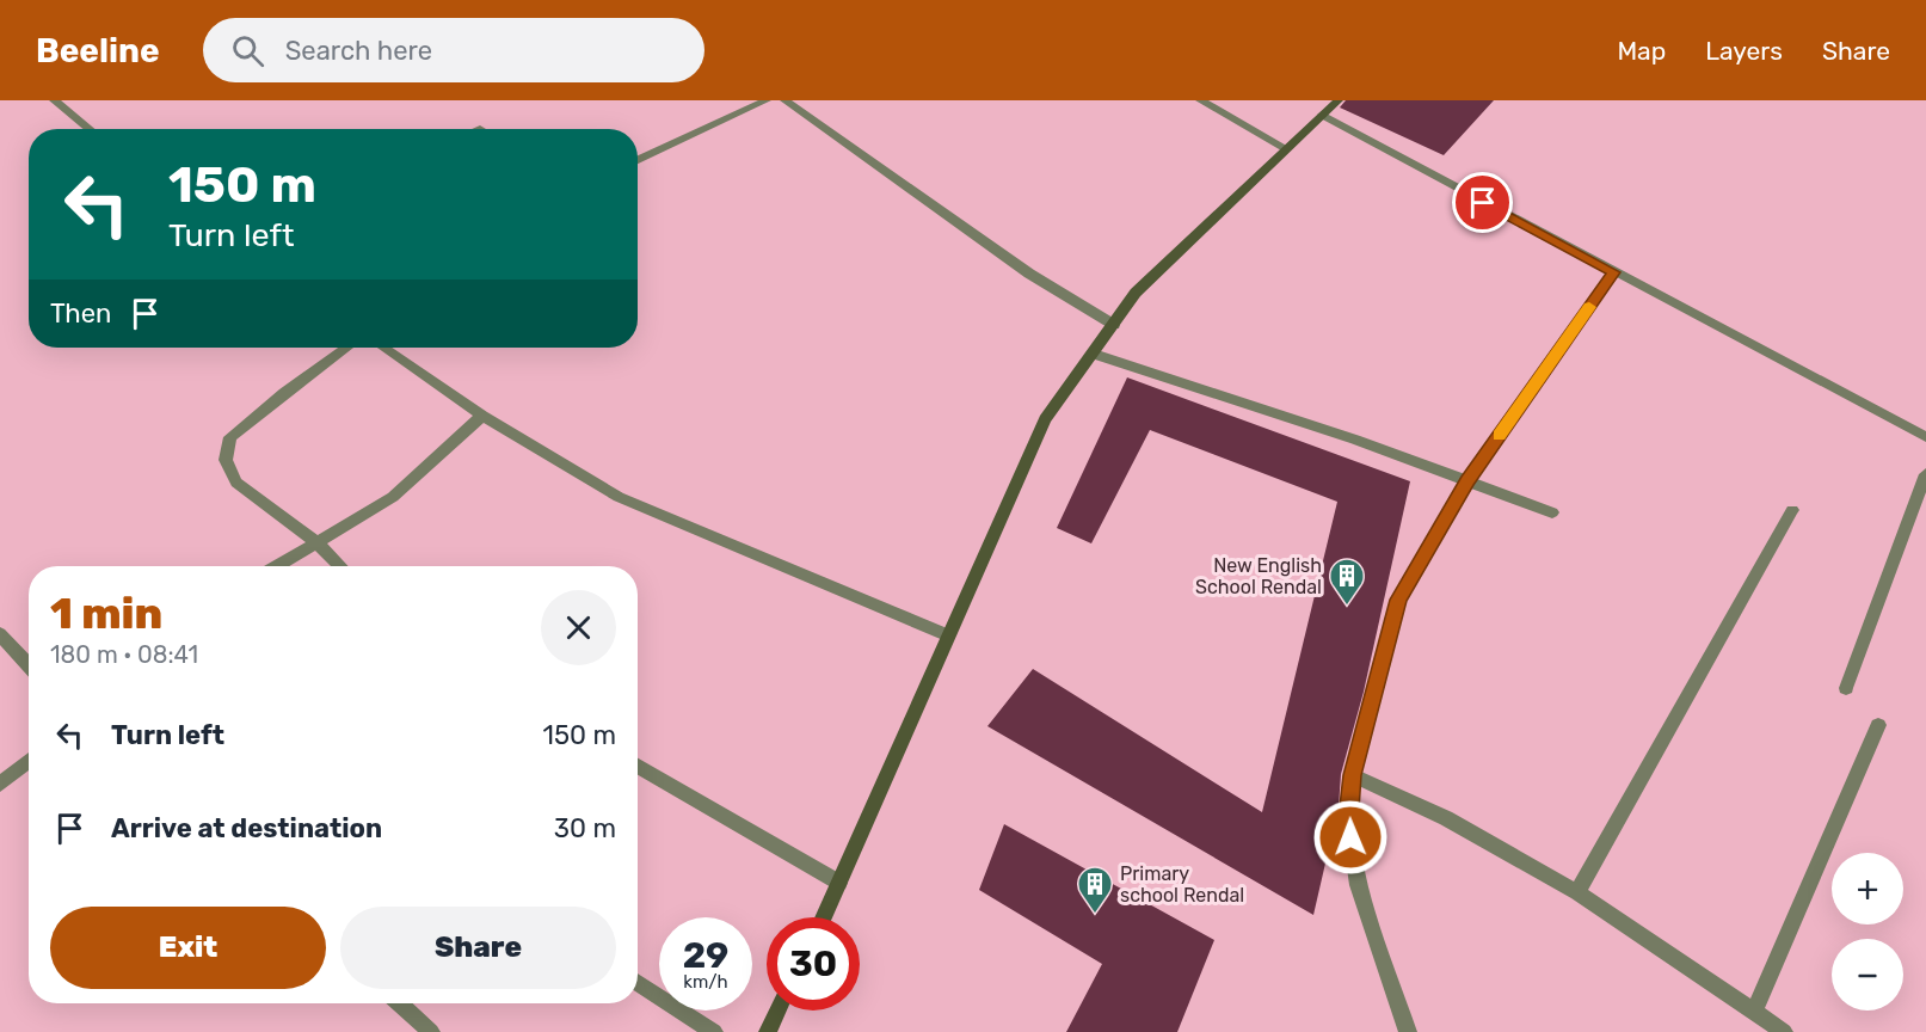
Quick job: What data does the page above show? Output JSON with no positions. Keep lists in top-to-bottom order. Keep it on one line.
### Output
{"places":{"building":["New English School Rendal","Primary school Rendal"]},"page":{"header":"Beeline","search":"Search here","nav":["Map","Layers","Share"],"turn":["150 m","Turn left"],"then":"Then","heading":["1 min","180 m · 08:41"],"list":[{"name":"Turn left","value":"150 m"},{"name":"Arrive at destination","value":"30 m"}],"map_buttons":["+","−"],"buttons":["Exit","Share"],"speed":"29 km/h","limit":"30"}}
